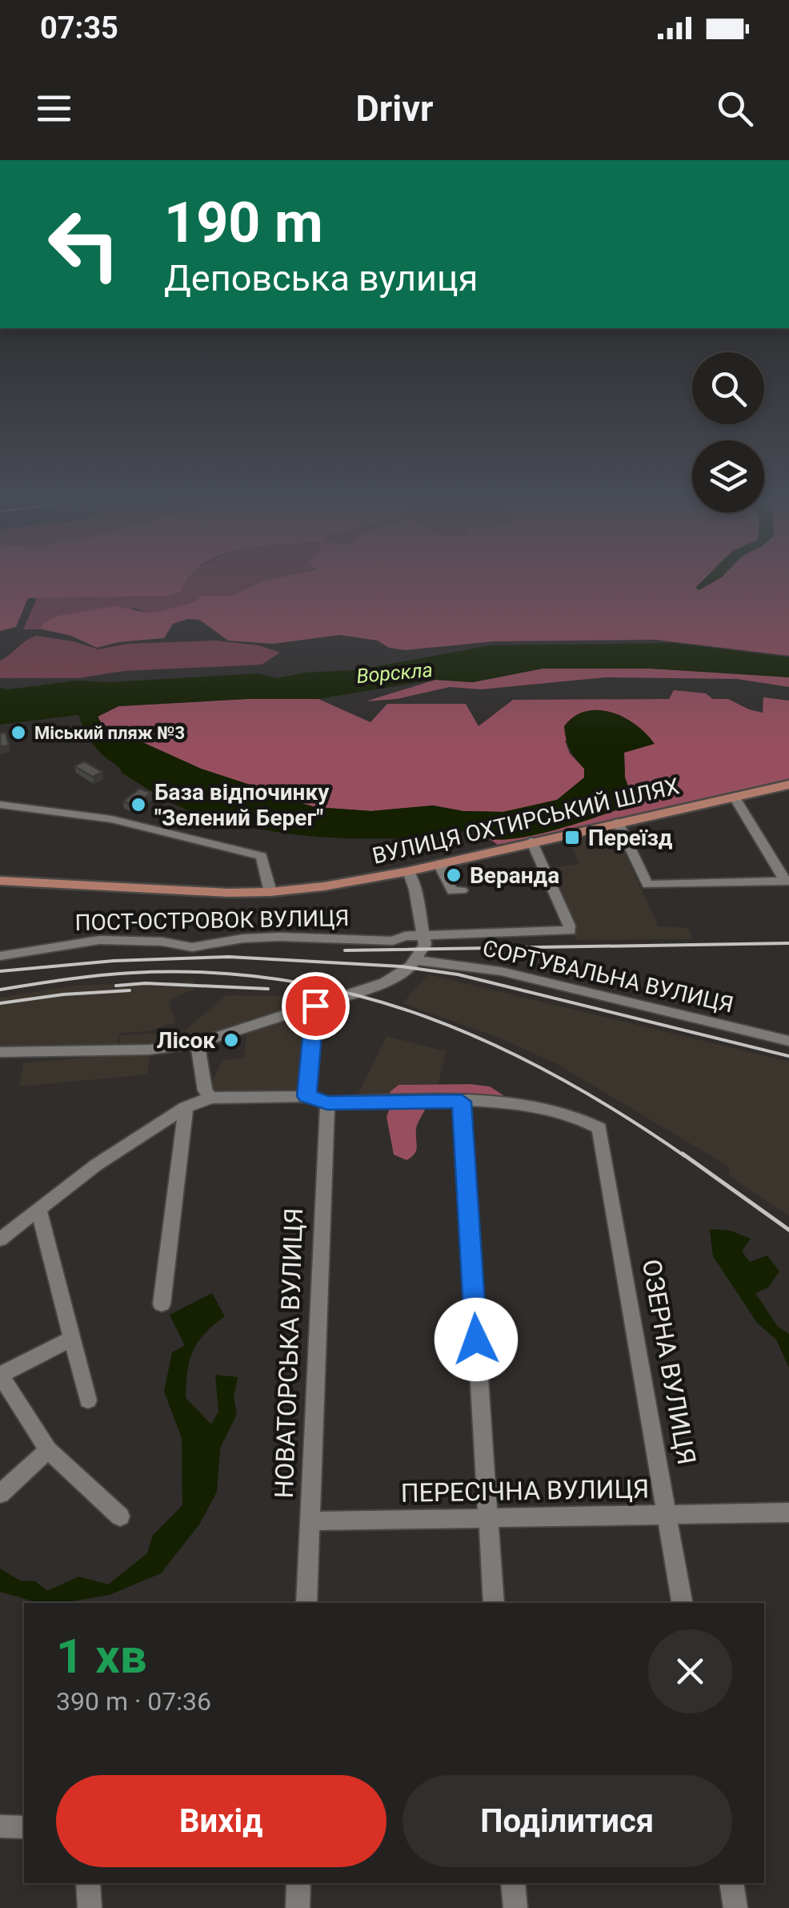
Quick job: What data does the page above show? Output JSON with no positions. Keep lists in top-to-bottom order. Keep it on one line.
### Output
{"streets":{"main road":["ВУЛИЦЯ ОХТИРСЬКИЙ ШЛЯХ"],"street":["ПОСТ-ОСТРОВОК ВУЛИЦЯ","СОРТУВАЛЬНА ВУЛИЦЯ","НОВАТОРСЬКА ВУЛИЦЯ","ОЗЕРНА ВУЛИЦЯ","ПЕРЕСІЧНА ВУЛИЦЯ"]},"crossings":[["ВУЛИЦЯ ОХТИРСЬКИЙ ШЛЯХ","ПОСТ-ОСТРОВОК ВУЛИЦЯ"],["НОВАТОРСЬКА ВУЛИЦЯ","ПЕРЕСІЧНА ВУЛИЦЯ"],["ОЗЕРНА ВУЛИЦЯ","ПЕРЕСІЧНА ВУЛИЦЯ"]],"water":["Ворскла"],"places":{"other":["Міський пляж №3","База відпочинку \"Зелений Берег\"","Веранда","Лісок"],"transit":["Переїзд"]},"page":{"status":"07:35","header":"Drivr","turn":["190 m","Деповська вулиця"],"heading":["1 хв","390 m · 07:36"],"buttons":["Вихід","Поділитися"]}}
